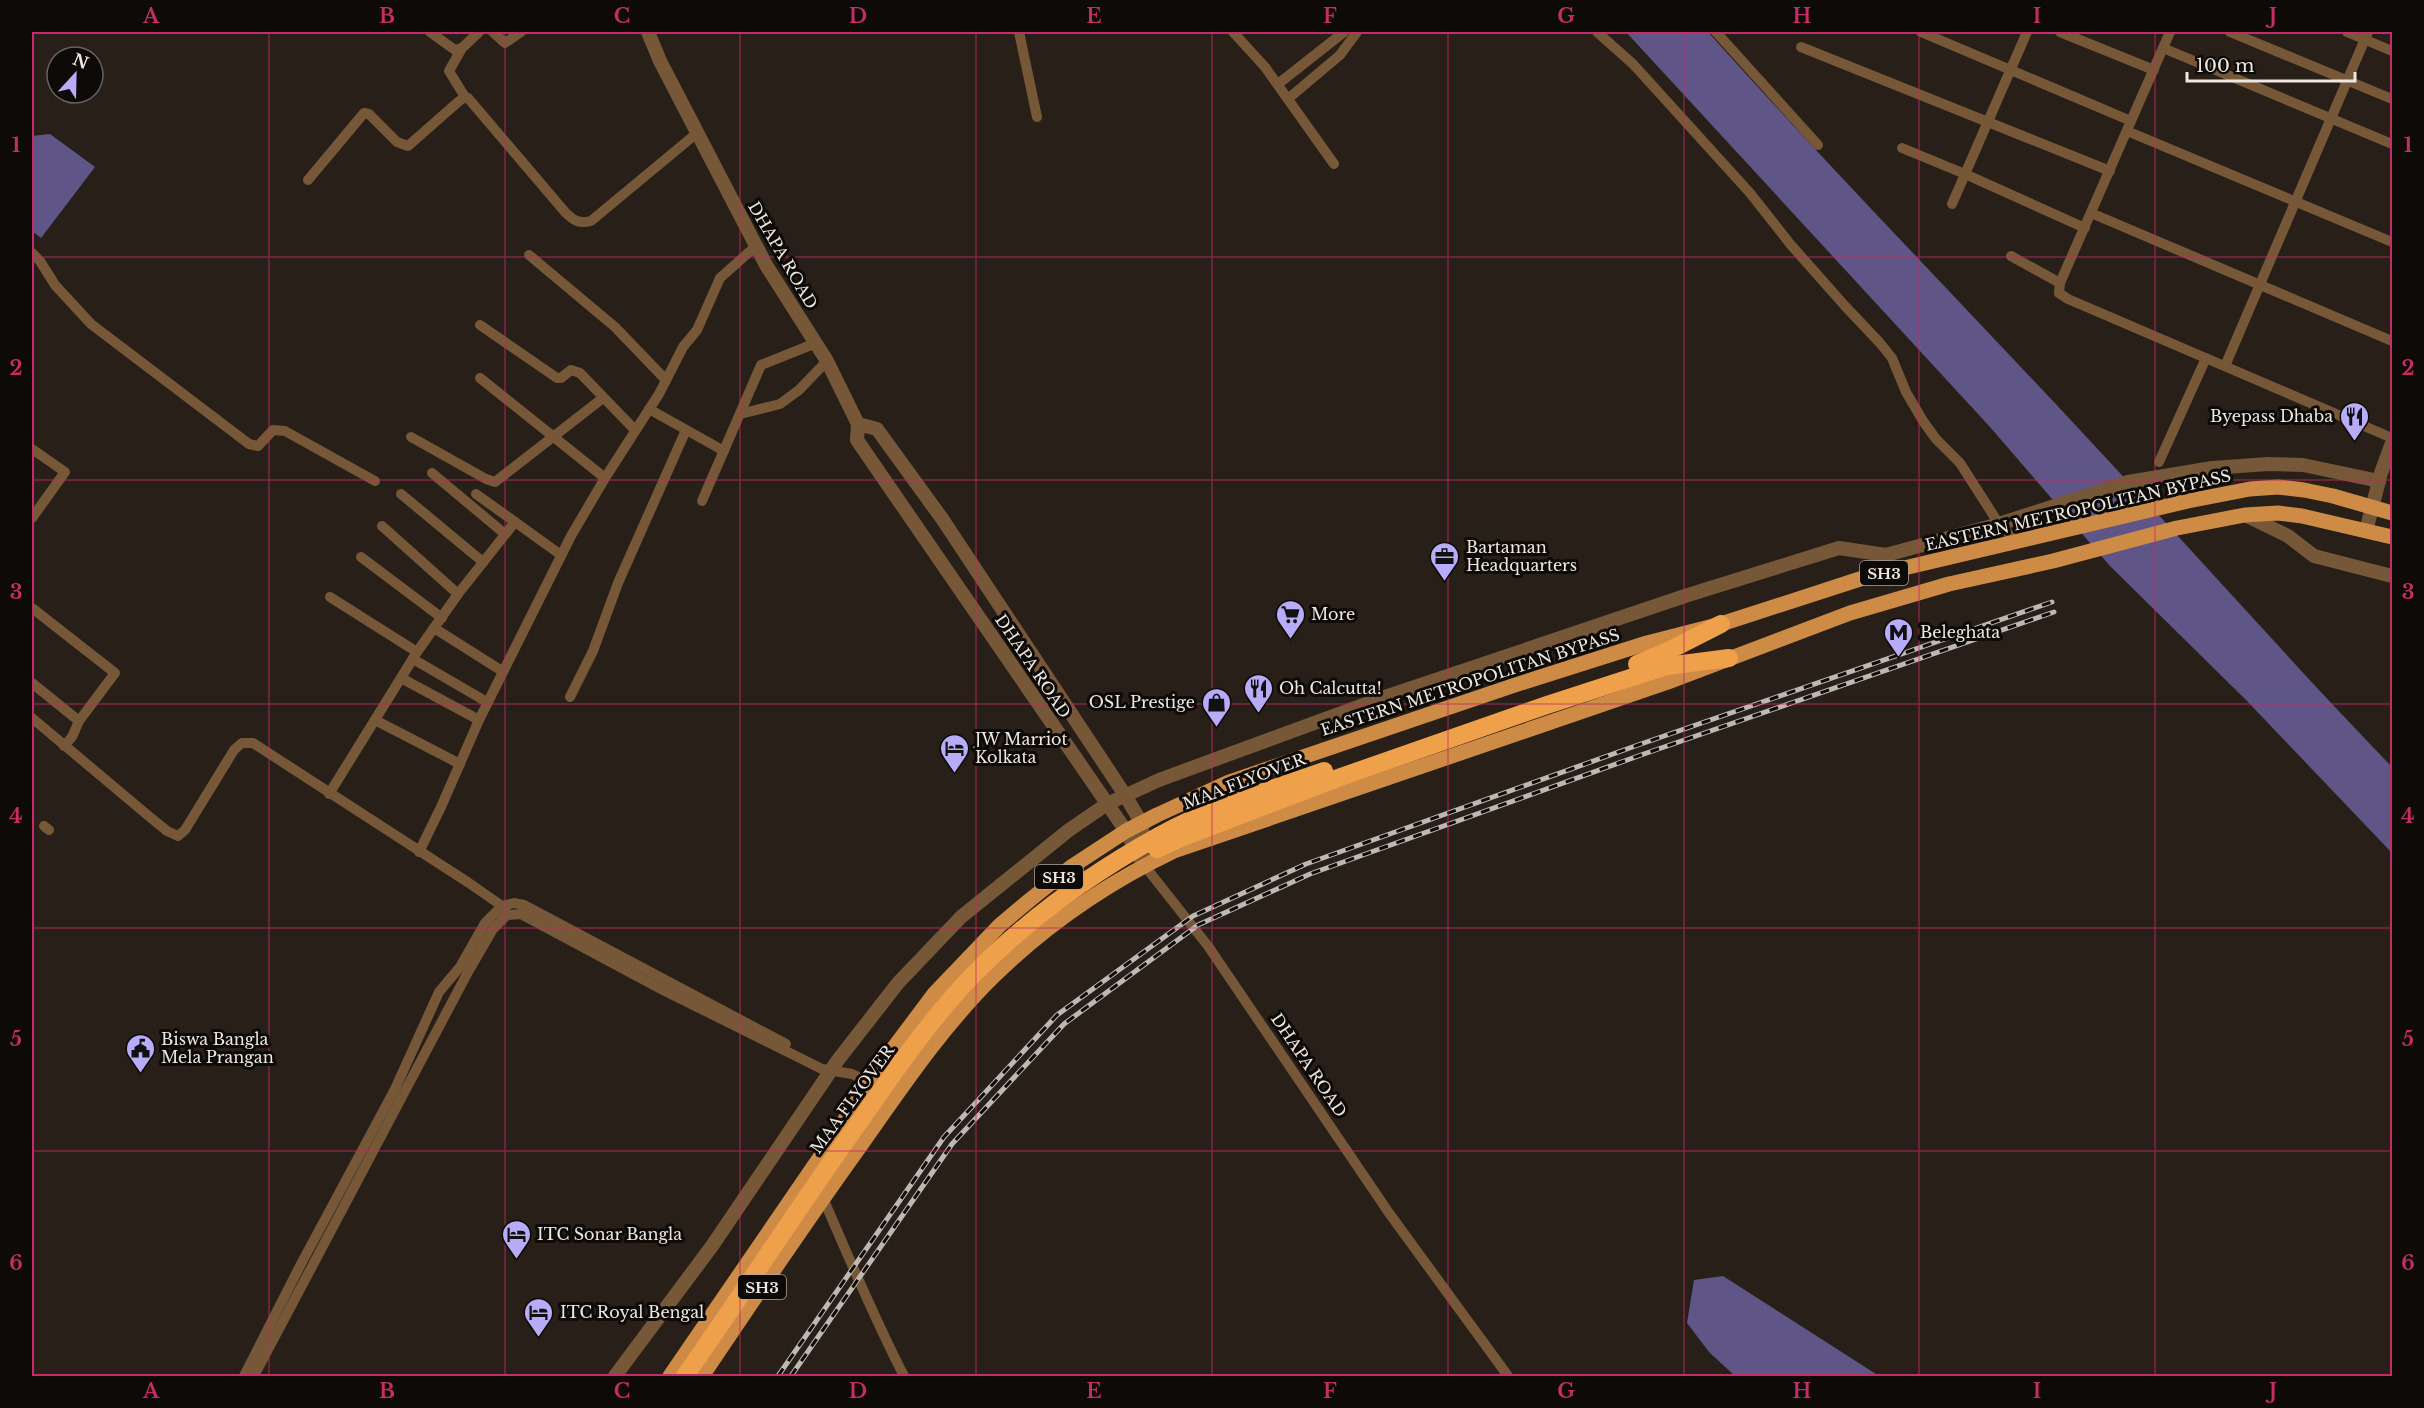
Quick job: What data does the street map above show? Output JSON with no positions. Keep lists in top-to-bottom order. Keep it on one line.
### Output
{"streets":{"highway":["MAA FLYOVER"],"main road":["EASTERN METROPOLITAN BYPASS","SH3"],"street":["DHAPA ROAD"]},"crossings":[["DHAPA ROAD","EASTERN METROPOLITAN BYPASS"],["DHAPA ROAD","SH3"],["EASTERN METROPOLITAN BYPASS","MAA FLYOVER"],["SH3","MAA FLYOVER"]],"places":{"restaurant":["Byepass Dhaba","Oh Calcutta!"],"office":["Bartaman Headquarters"],"supermarket":["More"],"metro station":["Beleghata"],"shop":["OSL Prestige"],"hotel":["JW Marriot Kolkata","ITC Sonar Bangla","ITC Royal Bengal"],"public building":["Biswa Bangla Mela Prangan"]},"scale_bar":"100 m","north":"top","grid":{"columns":["A","B","C","D","E","F","G","H","I","J"],"rows":["1","2","3","4","5","6"]}}
